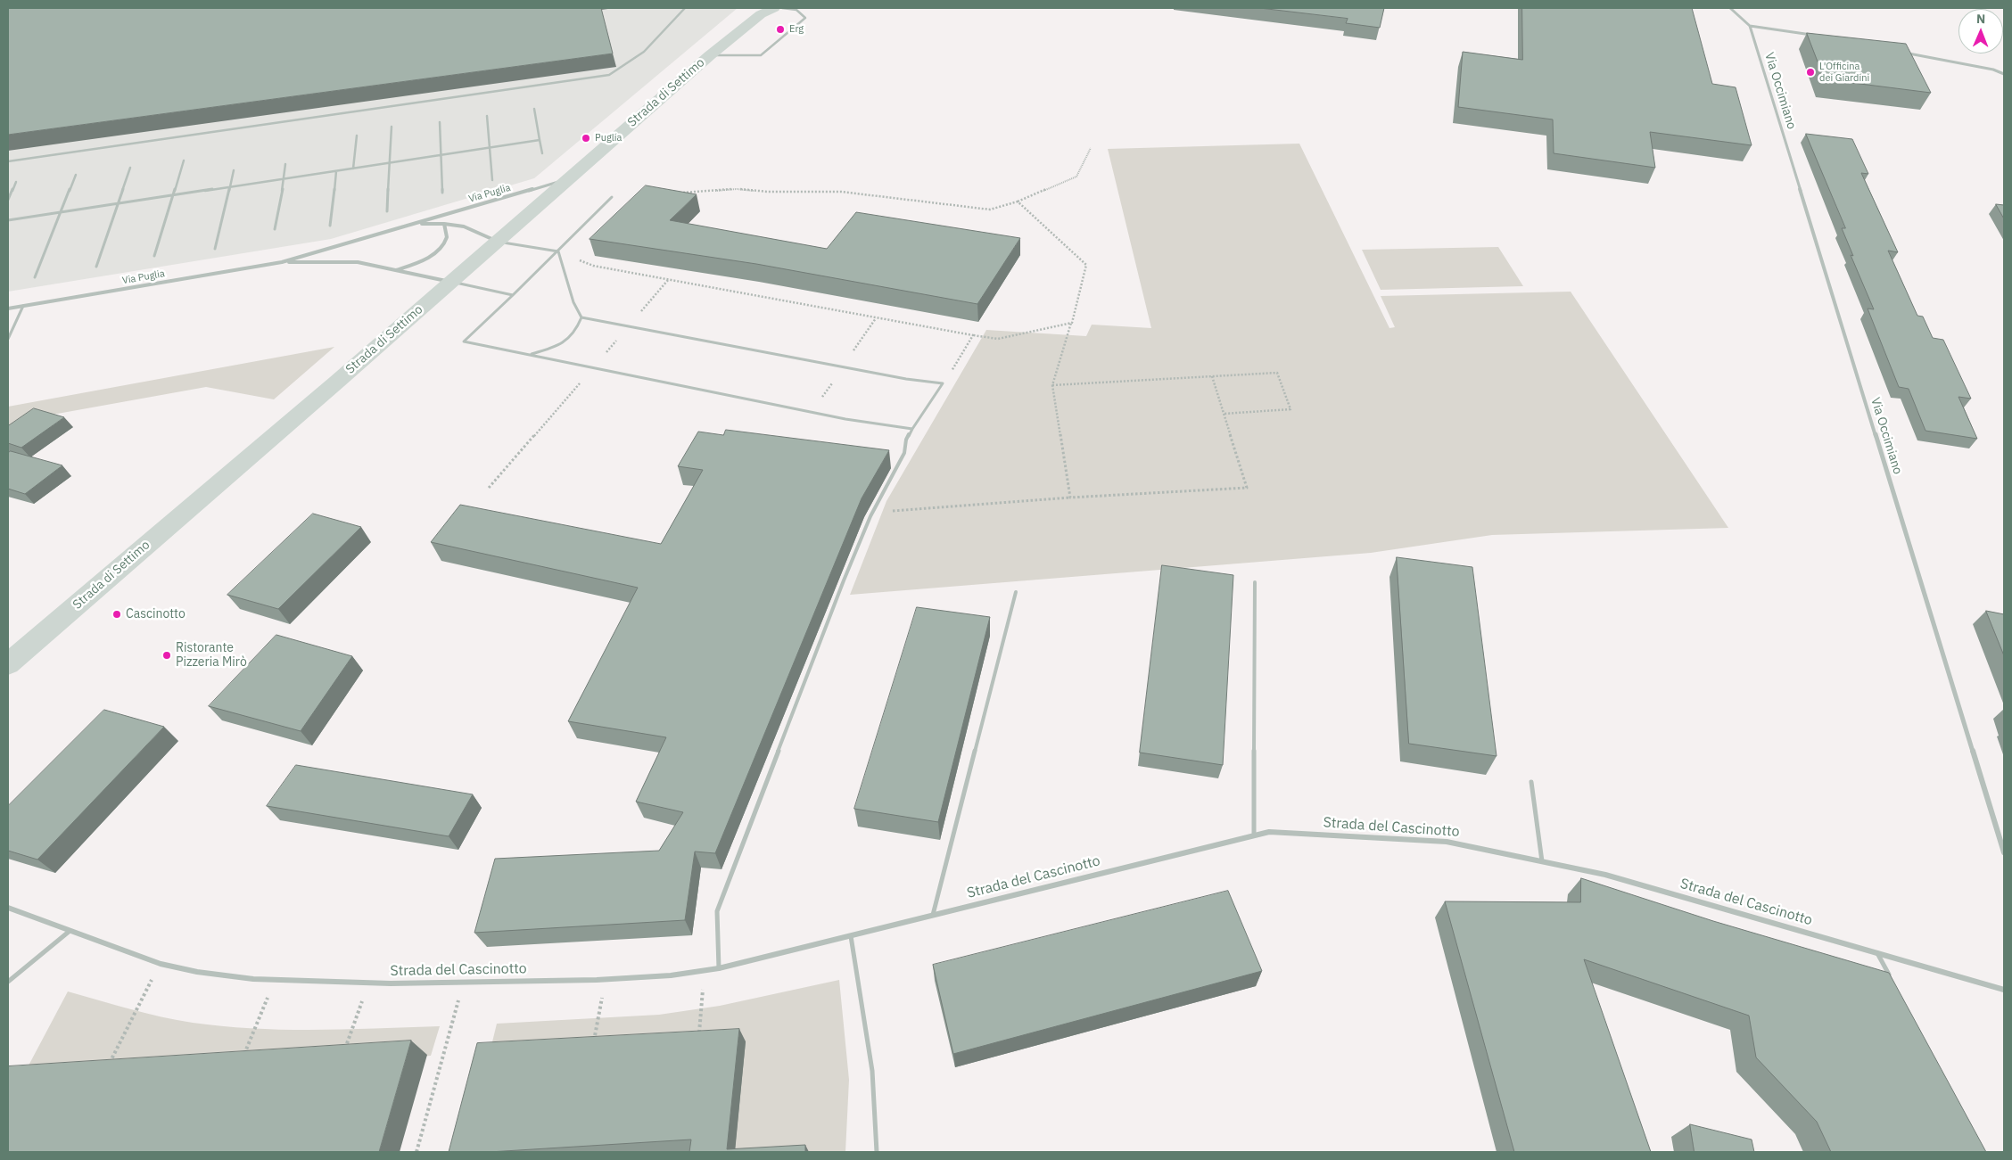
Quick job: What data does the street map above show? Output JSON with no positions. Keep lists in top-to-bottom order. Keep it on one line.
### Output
{"streets":{"main road":["Strada di Settimo"],"street":["Via Occimiano","Via Puglia","Strada del Cascinotto"]},"crossings":[["Strada di Settimo","Via Puglia"]],"places":["Erg","L'Officina dei Giardini","Puglia","Cascinotto","Ristorante Pizzeria Mirò"],"north":"top"}
